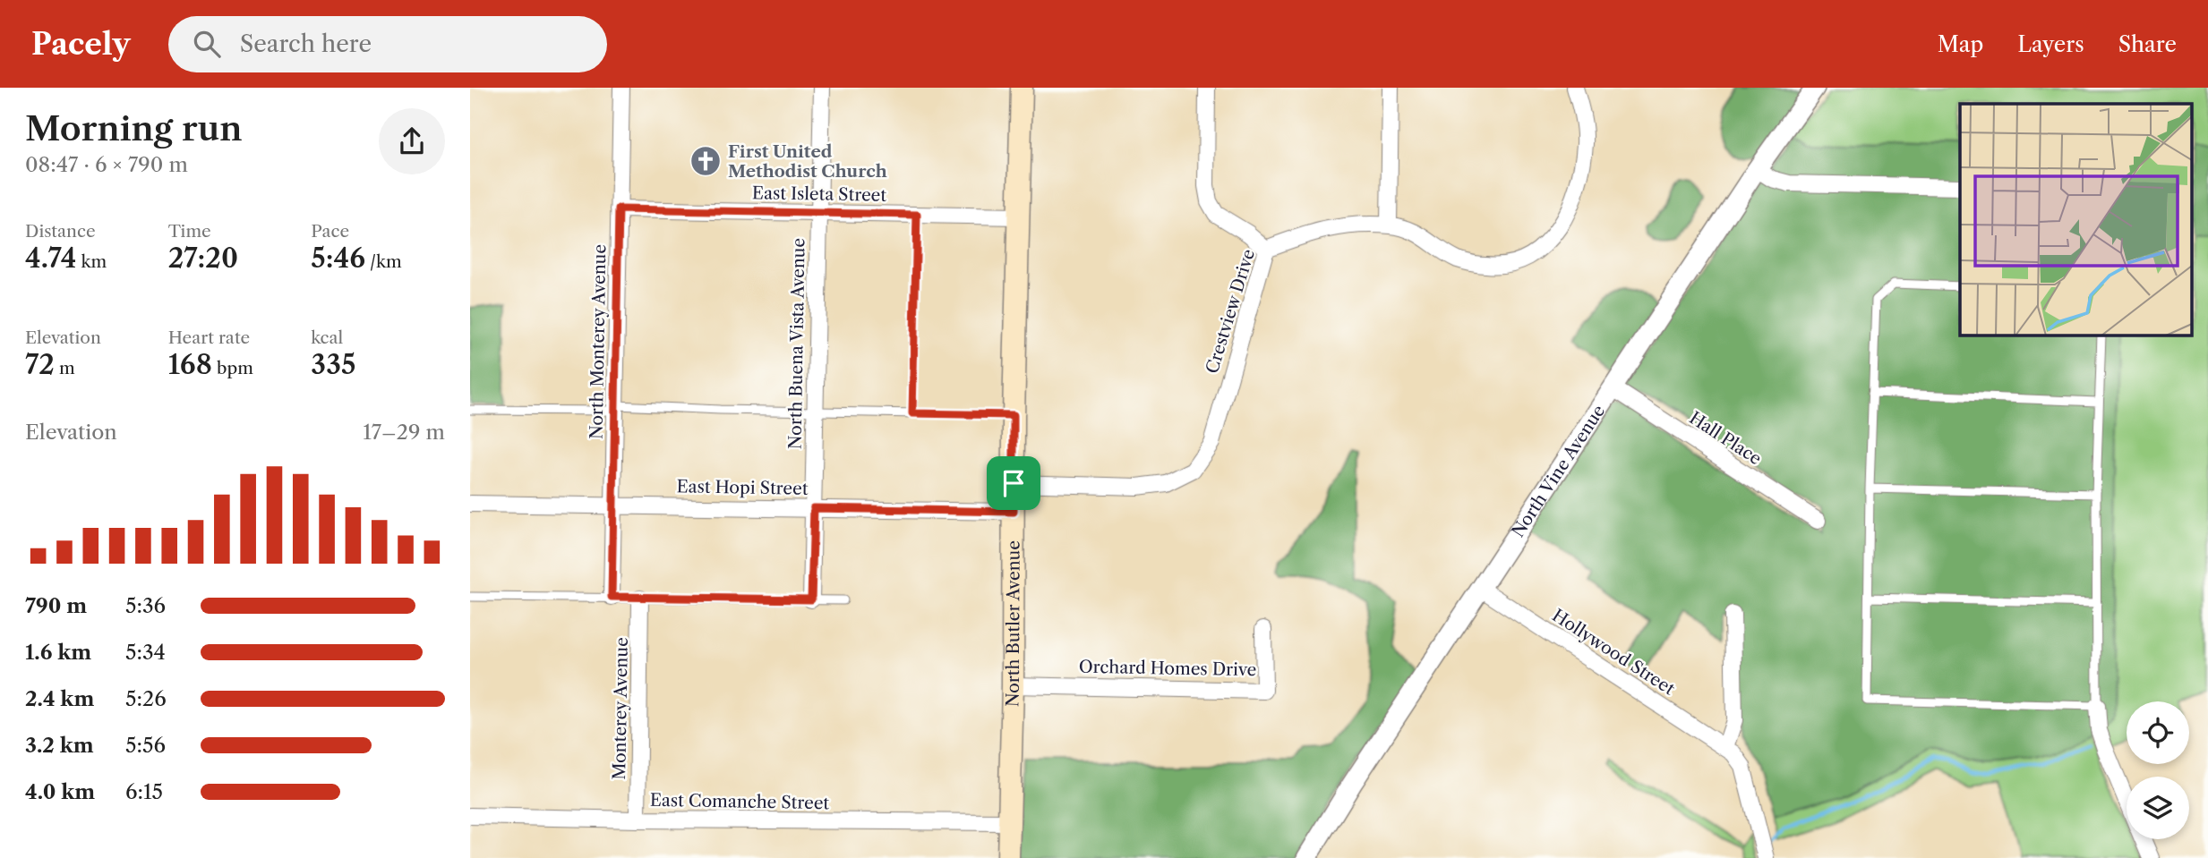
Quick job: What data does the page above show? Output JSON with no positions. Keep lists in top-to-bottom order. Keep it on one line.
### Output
{"streets":{"main road":["North Butler Avenue"],"street":["East Isleta Street","Crestview Drive","North Monterey Avenue","North Buena Vista Avenue","Hall Place","North Vine Avenue","East Hopi Street","Hollywood Street","Orchard Homes Drive","Monterey Avenue","East Comanche Street"]},"crossings":[["East Isleta Street","North Monterey Avenue"],["East Isleta Street","North Buena Vista Avenue"],["East Isleta Street","North Butler Avenue"],["Crestview Drive","North Butler Avenue"],["North Monterey Avenue","East Hopi Street"],["North Buena Vista Avenue","East Hopi Street"],["Hall Place","North Vine Avenue"],["North Vine Avenue","Hollywood Street"],["East Hopi Street","North Butler Avenue"],["North Butler Avenue","Orchard Homes Drive"],["North Butler Avenue","East Comanche Street"],["Monterey Avenue","East Comanche Street"]],"places":{"church":["First United Methodist Church"]},"page":{"header":"Pacely","search":"Search here","nav":["Map","Layers","Share"],"heading":["Morning run","08:47 · 6 × 790 m"],"stats":[["Distance","4.74 km"],["Time","27:20"],["Pace","5:46 /km"],["Elevation","72 m"],["Heart rate","168 bpm"],["kcal","335"]],"chart":["Elevation","17–29 m"],"list":[{"name":"790 m","note":"5:36"},{"name":"1.6 km","note":"5:34"},{"name":"2.4 km","note":"5:26"},{"name":"3.2 km","note":"5:56"},{"name":"4.0 km","note":"6:15"}]}}
